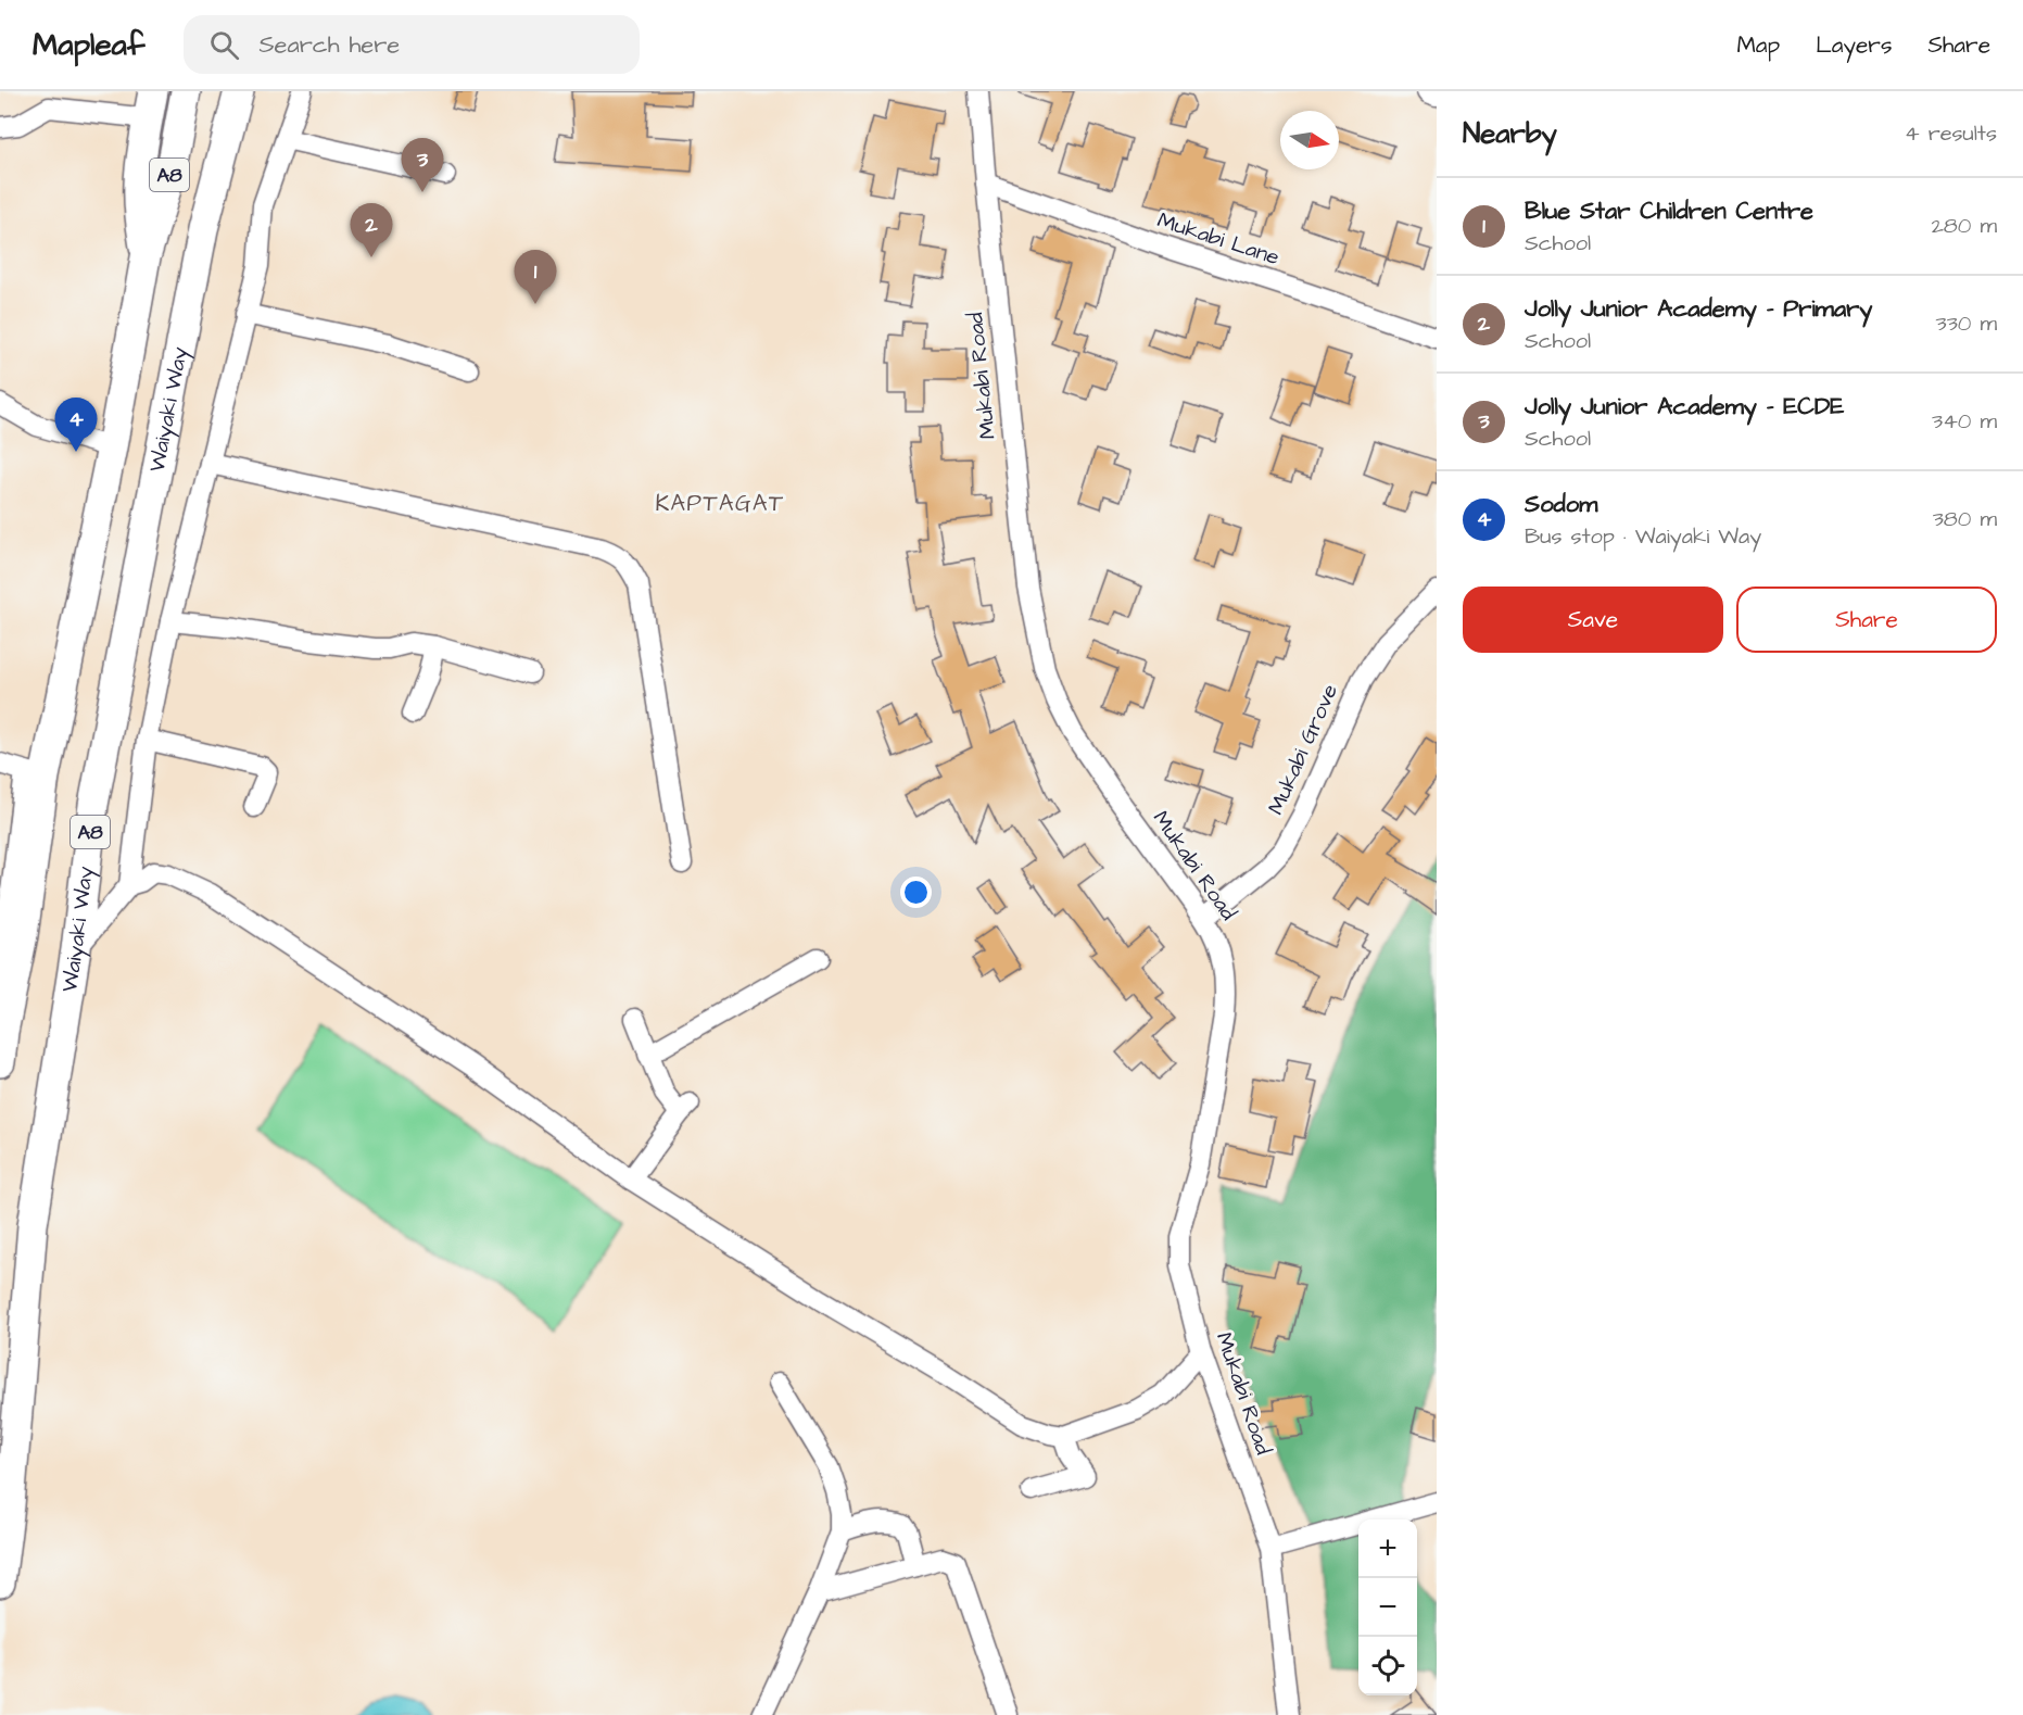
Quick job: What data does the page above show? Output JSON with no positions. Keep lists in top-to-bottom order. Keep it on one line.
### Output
{"streets":{"highway":["A8","Waiyaki Way"],"street":["Mukabi Lane","Mukabi Road","Mukabi Grove"]},"crossings":[["Mukabi Lane","Mukabi Road"],["Mukabi Road","Mukabi Grove"]],"districts":["KAPTAGAT"],"north":"right","page":{"header":"Mapleaf","search":"Search here","nav":["Map","Layers","Share"],"heading":["Nearby","4 results"],"pins":["3","2","1","4"],"list":[{"mark":"1","name":"Blue Star Children Centre","note":"School","value":"280 m"},{"mark":"2","name":"Jolly Junior Academy - Primary","note":"School","value":"330 m"},{"mark":"3","name":"Jolly Junior Academy - ECDE","note":"School","value":"340 m"},{"mark":"4","name":"Sodom","note":"Bus stop · Waiyaki Way","value":"380 m"}],"buttons":["Save","Share"],"map_buttons":["+","−"]}}
